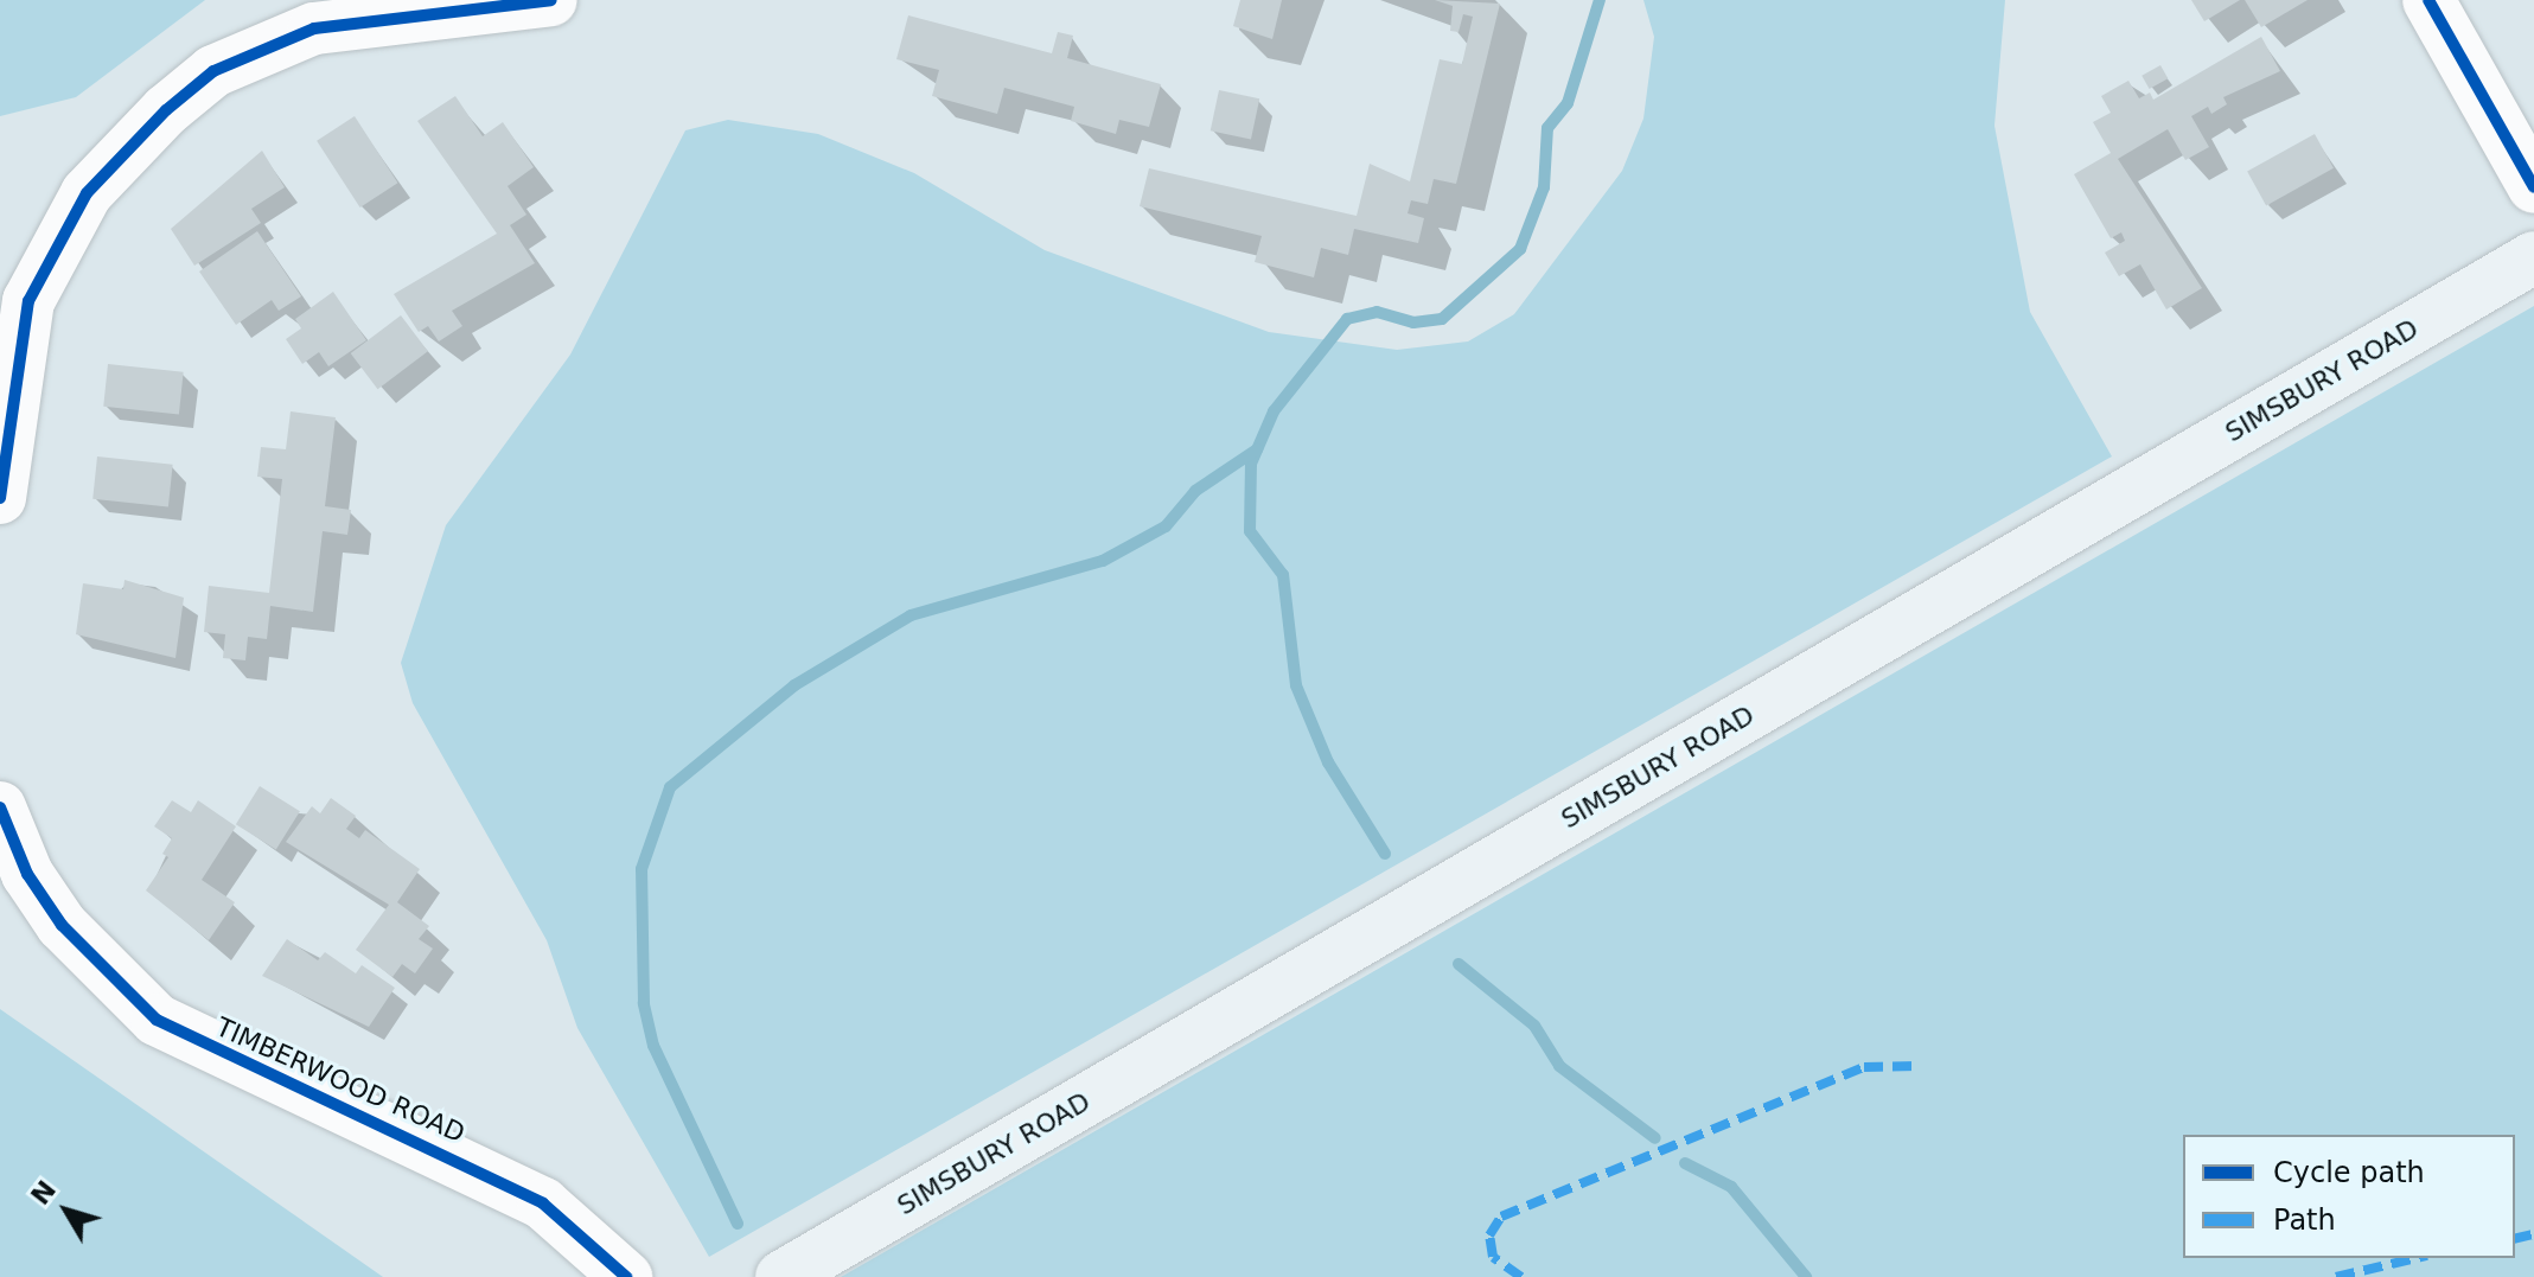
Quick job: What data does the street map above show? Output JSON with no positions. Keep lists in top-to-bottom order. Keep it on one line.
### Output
{"streets":{"main road":["SIMSBURY ROAD"],"street":["TIMBERWOOD ROAD"]},"legend":["Cycle path","Path"],"north":"top left"}
